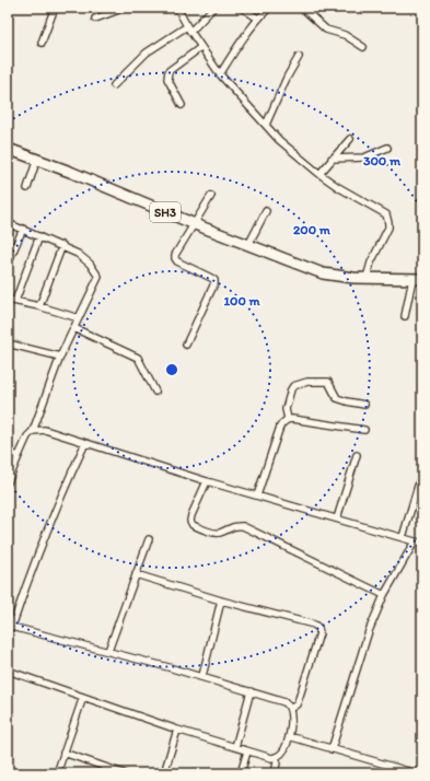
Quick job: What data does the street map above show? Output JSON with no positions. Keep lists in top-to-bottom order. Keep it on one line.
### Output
{"streets":{"main road":["SH3"]},"rings":["300 m","200 m","100 m"]}
